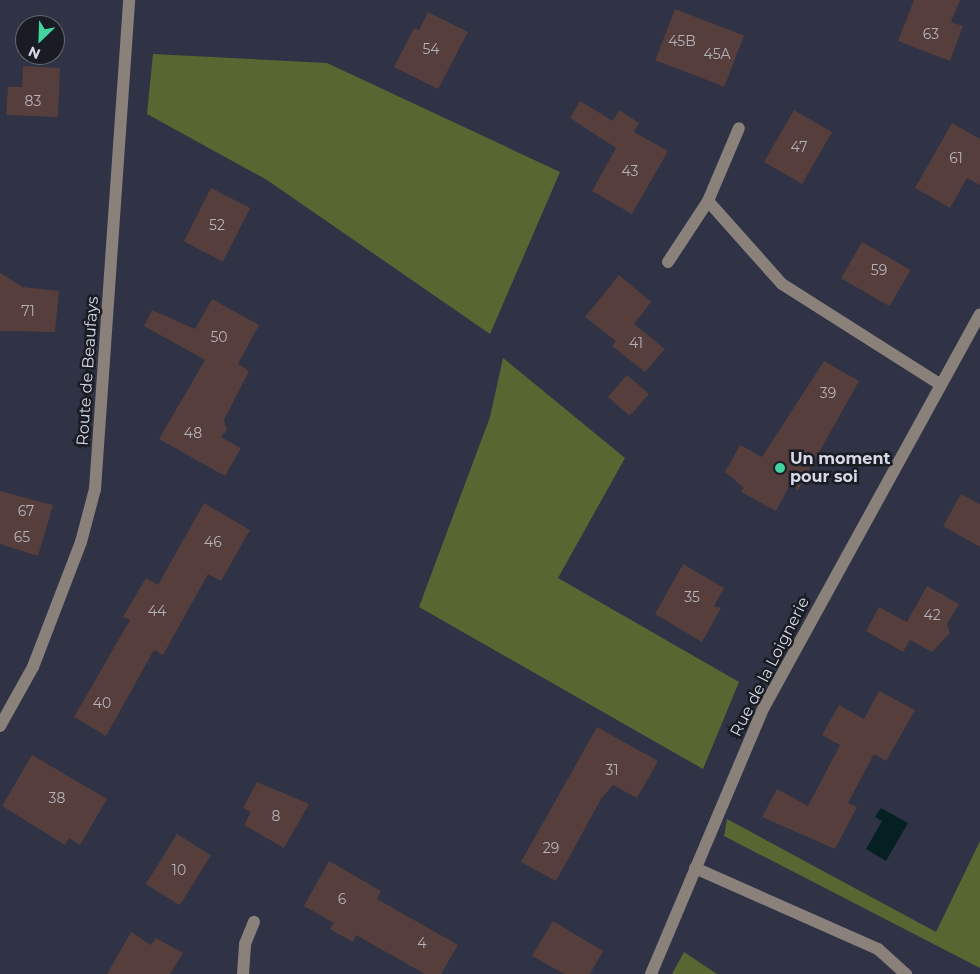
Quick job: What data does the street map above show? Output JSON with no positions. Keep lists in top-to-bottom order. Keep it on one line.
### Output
{"streets":{"street":["Route de Beaufays","Rue de la Loignerie"]},"places":["Un moment pour soi"],"house_numbers":["63","45B","54","45A","83","47","61","43","52","59","71","50","41","39","48","67","65","46","35","44","42","40","31","38","8","29","10","6","4"],"north":"bottom left"}
